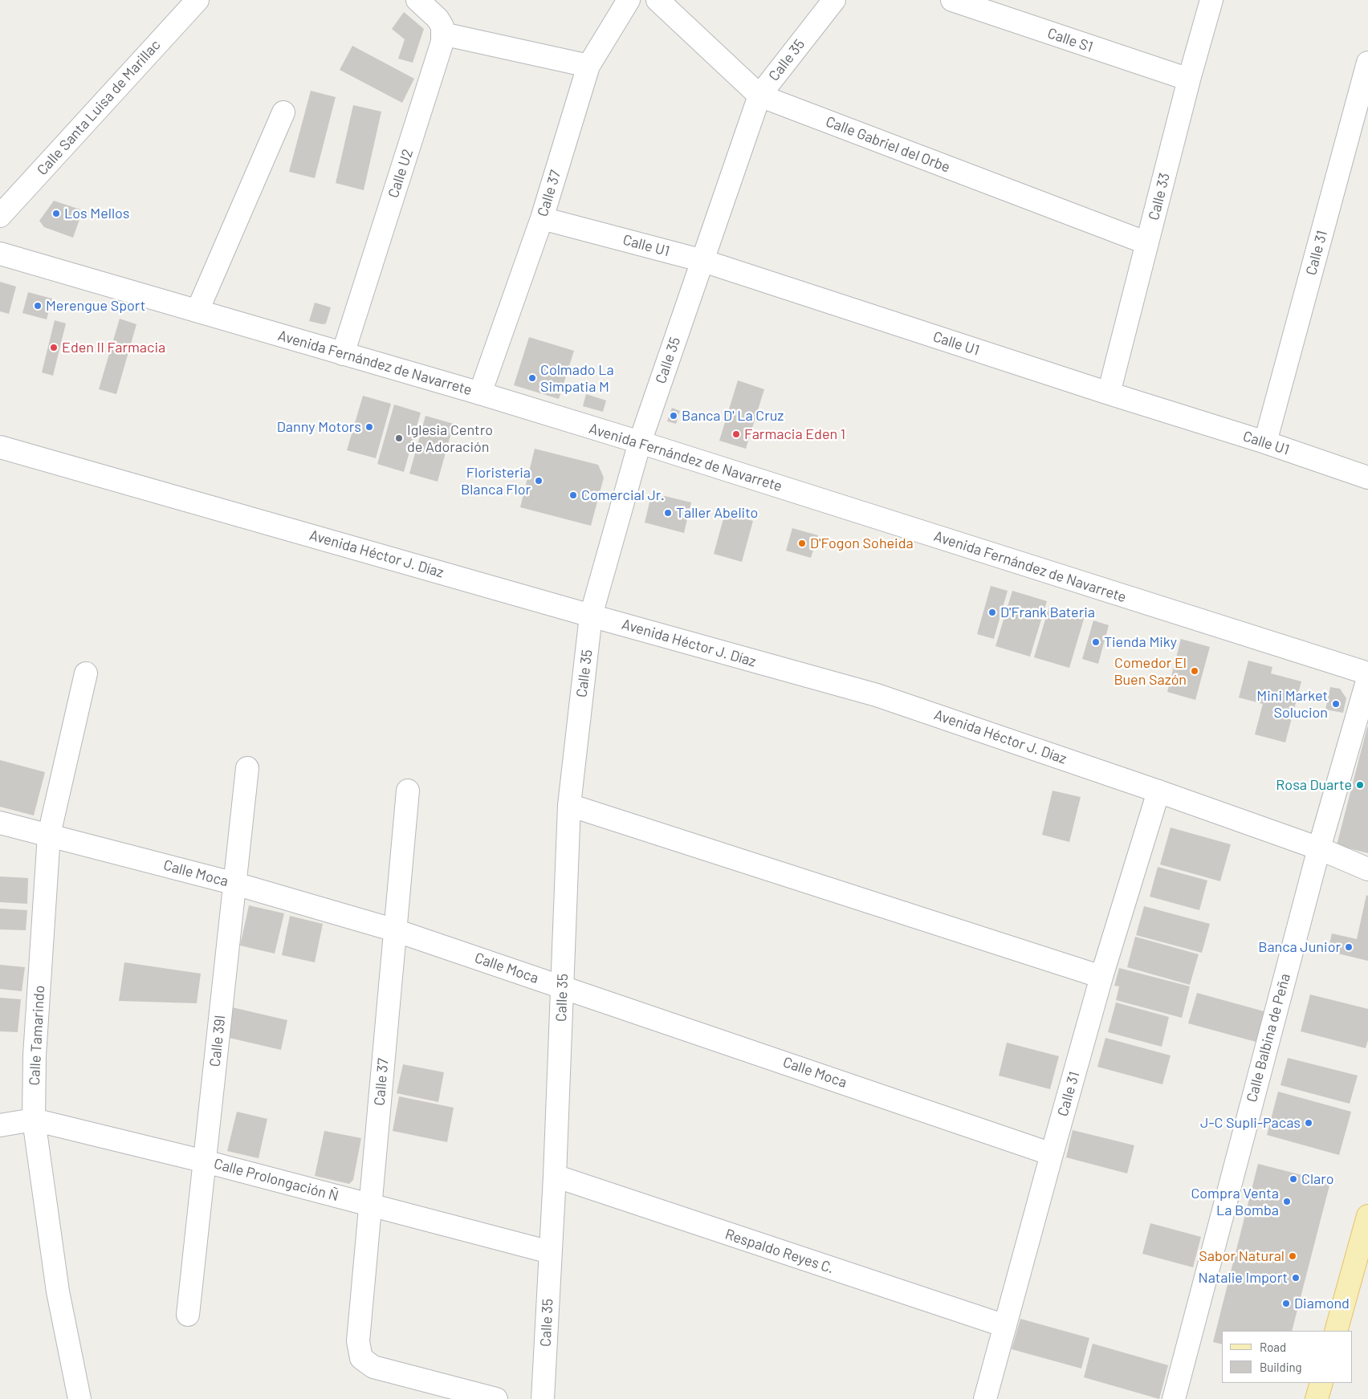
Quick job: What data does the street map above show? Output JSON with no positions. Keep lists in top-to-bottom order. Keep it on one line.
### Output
{"streets":{"street":["Calle S1","Calle 35","Calle Santa Luisa de Marillac","Calle Gabriel del Orbe","Calle U2","Calle 37","Calle 33","Calle U1","Calle 31","Avenida Fernández de Navarrete","Avenida Héctor J. Díaz","Calle Moca","Calle Tamarindo","Calle Balbina de Peña","Calle 39I","Calle Prolongación Ñ","Respaldo Reyes C."]},"crossings":[["Calle S1","Calle 33"],["Calle 35","Calle Gabriel del Orbe"],["Calle 35","Calle U1"],["Calle 35","Avenida Fernández de Navarrete"],["Calle 35","Avenida Héctor J. Díaz"],["Calle 35","Calle Moca"],["Calle 35","Calle Prolongación Ñ"],["Calle 35","Respaldo Reyes C."],["Calle Gabriel del Orbe","Calle 33"],["Calle U2","Avenida Fernández de Navarrete"],["Calle 37","Calle U1"],["Calle 37","Avenida Fernández de Navarrete"],["Calle 37","Calle Moca"],["Calle 37","Calle Prolongación Ñ"],["Calle 33","Calle U1"],["Calle U1","Calle 31"],["Calle 31","Avenida Héctor J. Díaz"],["Calle 31","Calle Moca"],["Calle 31","Respaldo Reyes C."],["Avenida Héctor J. Díaz","Calle Balbina de Peña"],["Calle Moca","Calle Tamarindo"],["Calle Moca","Calle 39I"],["Calle Tamarindo","Calle Prolongación Ñ"],["Calle 39I","Calle Prolongación Ñ"]],"places":["Los Mellos","Merengue Sport","Eden II Farmacia","Colmado La Simpatia M","Banca D' La Cruz","Danny Motors","Farmacia Eden 1","Iglesia Centro de Adoración","Floristeria Blanca Flor","Comercial Jr.","Taller Abelito","D'Fogon Soheida","D'Frank Bateria","Tienda Miky","Comedor El Buen Sazón","Mini Market Solucion","Rosa Duarte","Banca Junior","J-C Supli-Pacas","Claro","Compra Venta La Bomba","Sabor Natural","Natalie Import","Diamond"],"legend":["Road","Building"]}
